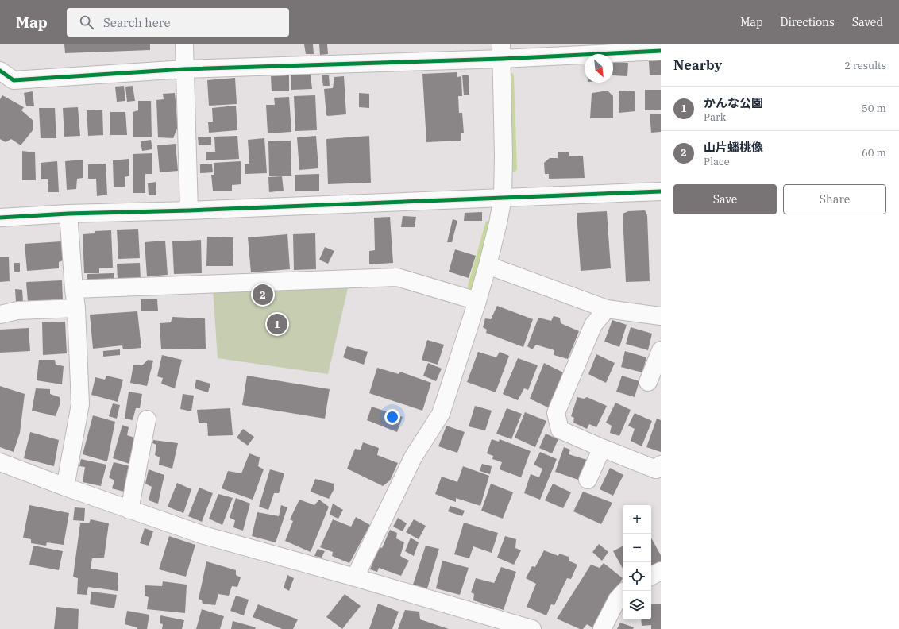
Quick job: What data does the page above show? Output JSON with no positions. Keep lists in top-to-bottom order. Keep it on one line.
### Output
{"north":"bottom right","page":{"header":"Map","search":"Search here","nav":["Map","Directions","Saved"],"heading":["Nearby","2 results"],"list":[{"mark":"1","name":"かんな公園","note":"Park","value":"50 m"},{"mark":"2","name":"山片蟠桃像","note":"Place","value":"60 m"}],"buttons":["Save","Share"],"pins":["2","1"],"map_buttons":["+","−"]}}
